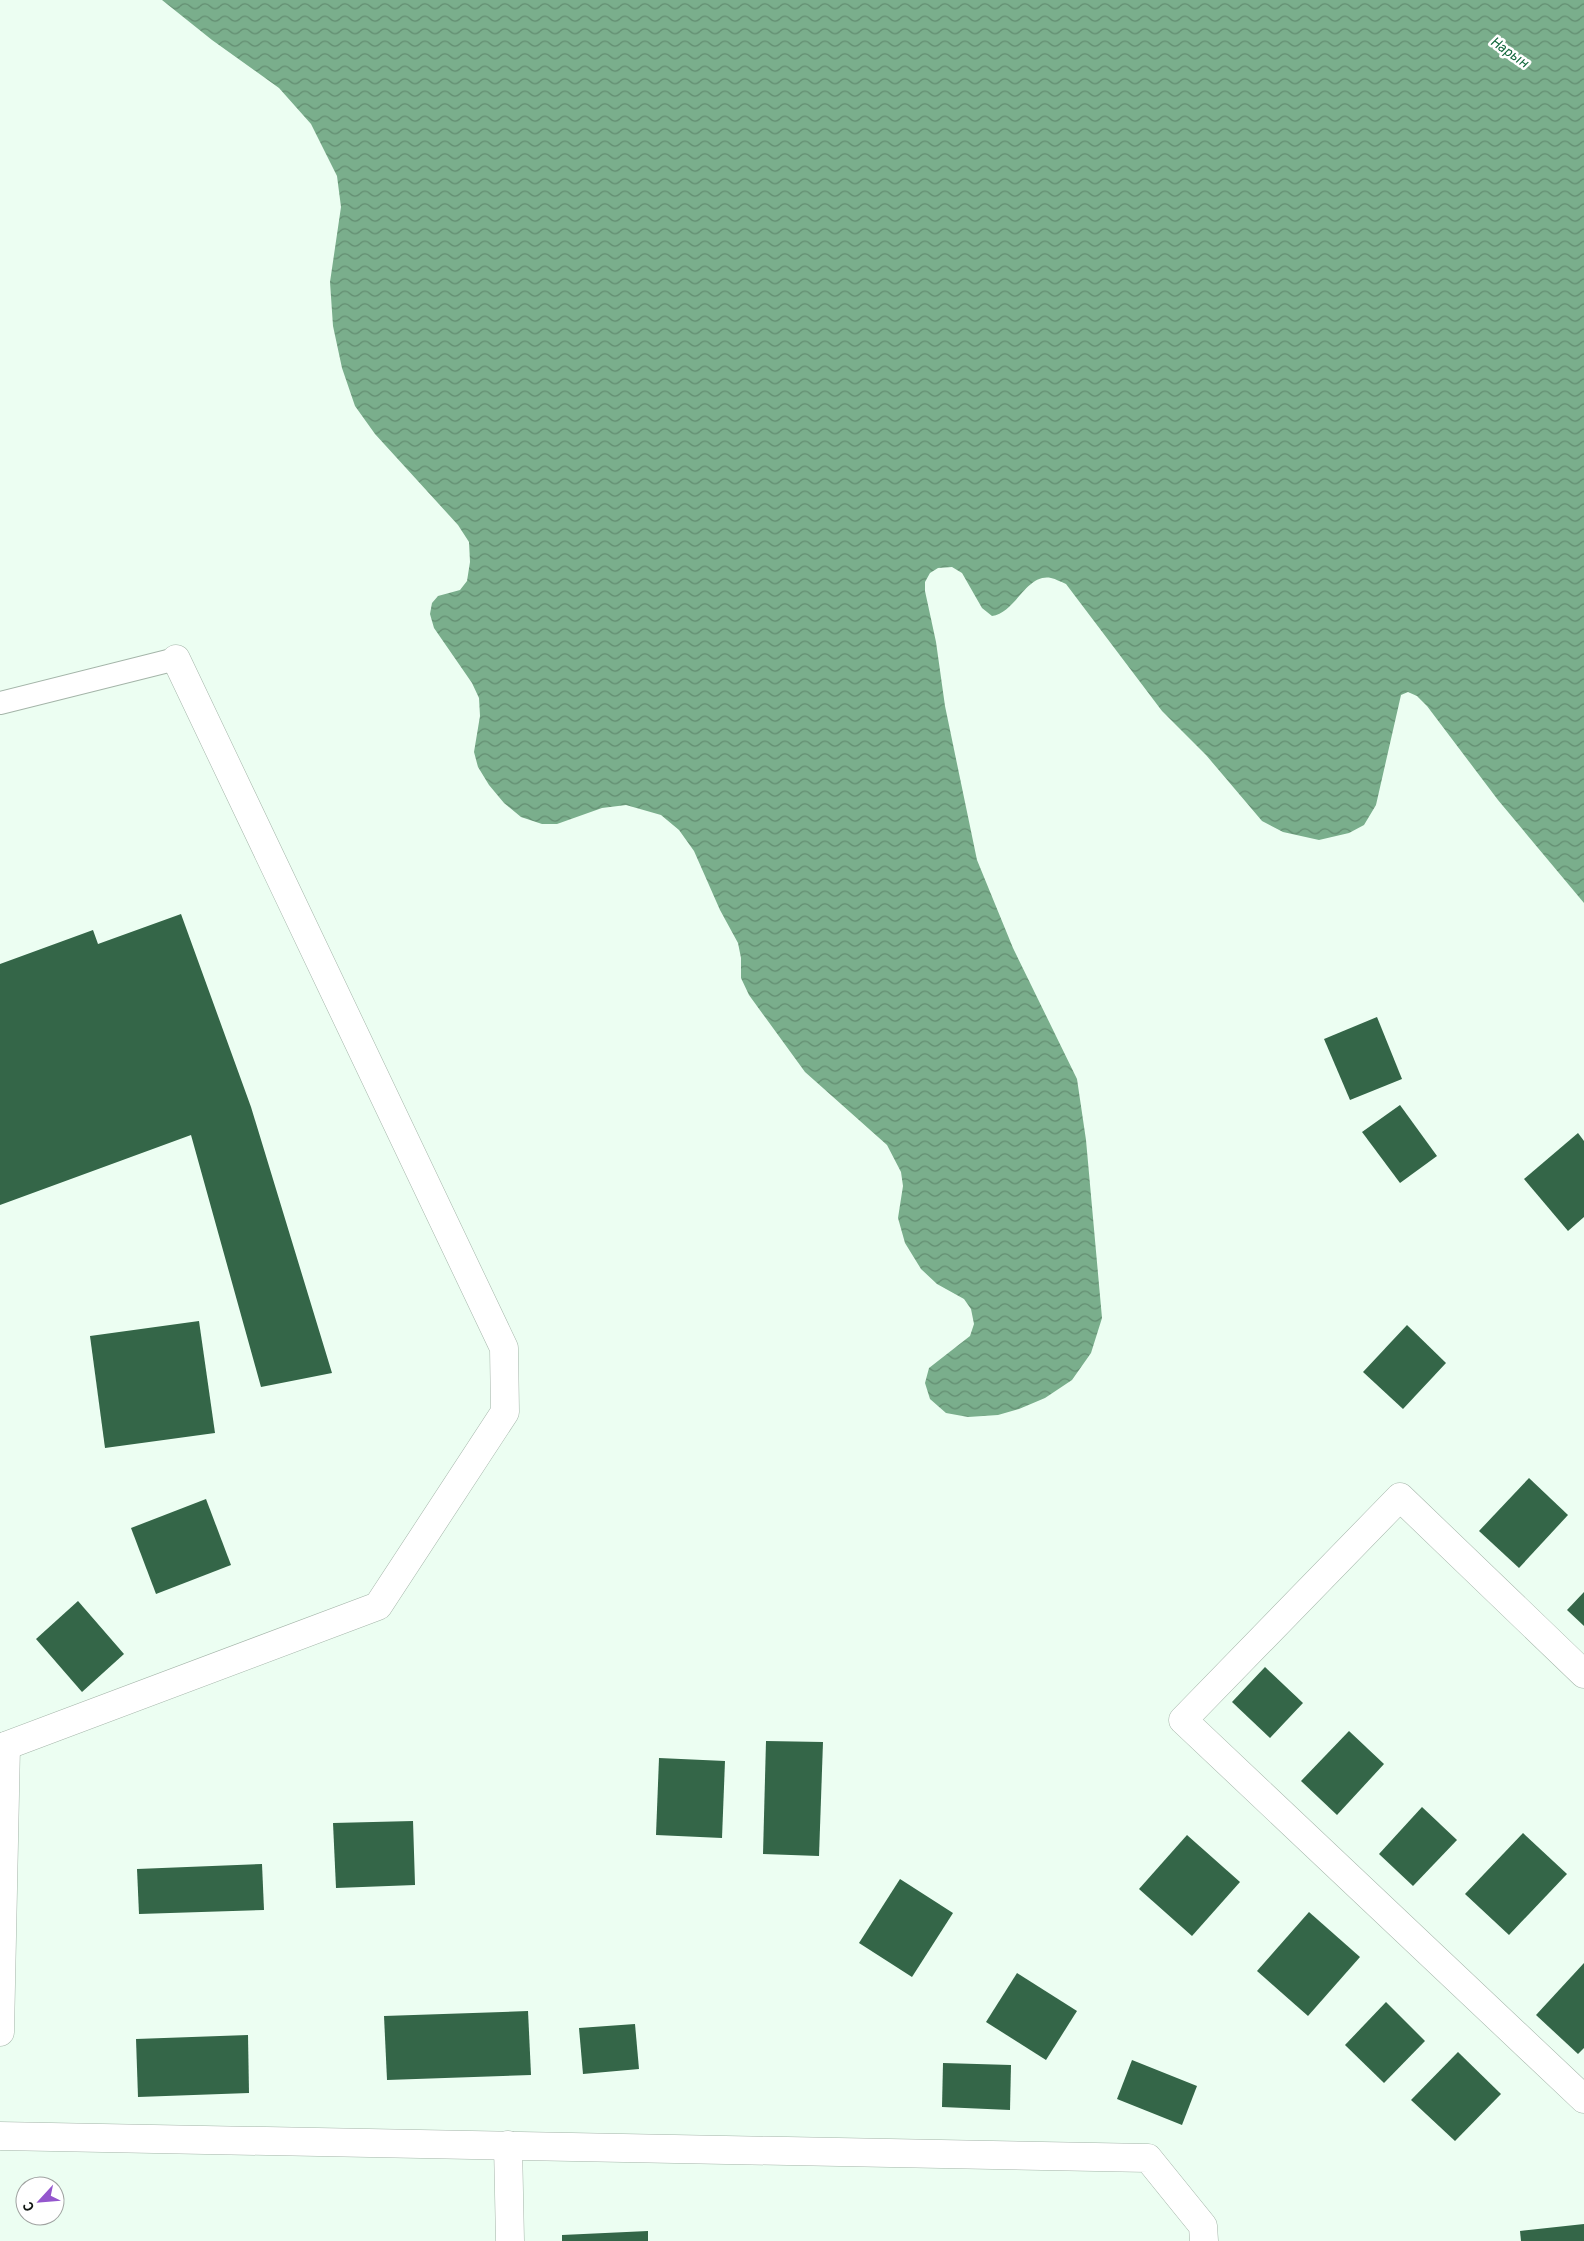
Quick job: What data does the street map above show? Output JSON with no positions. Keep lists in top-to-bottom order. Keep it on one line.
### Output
{"water":["Нарын"],"north":"bottom left"}
